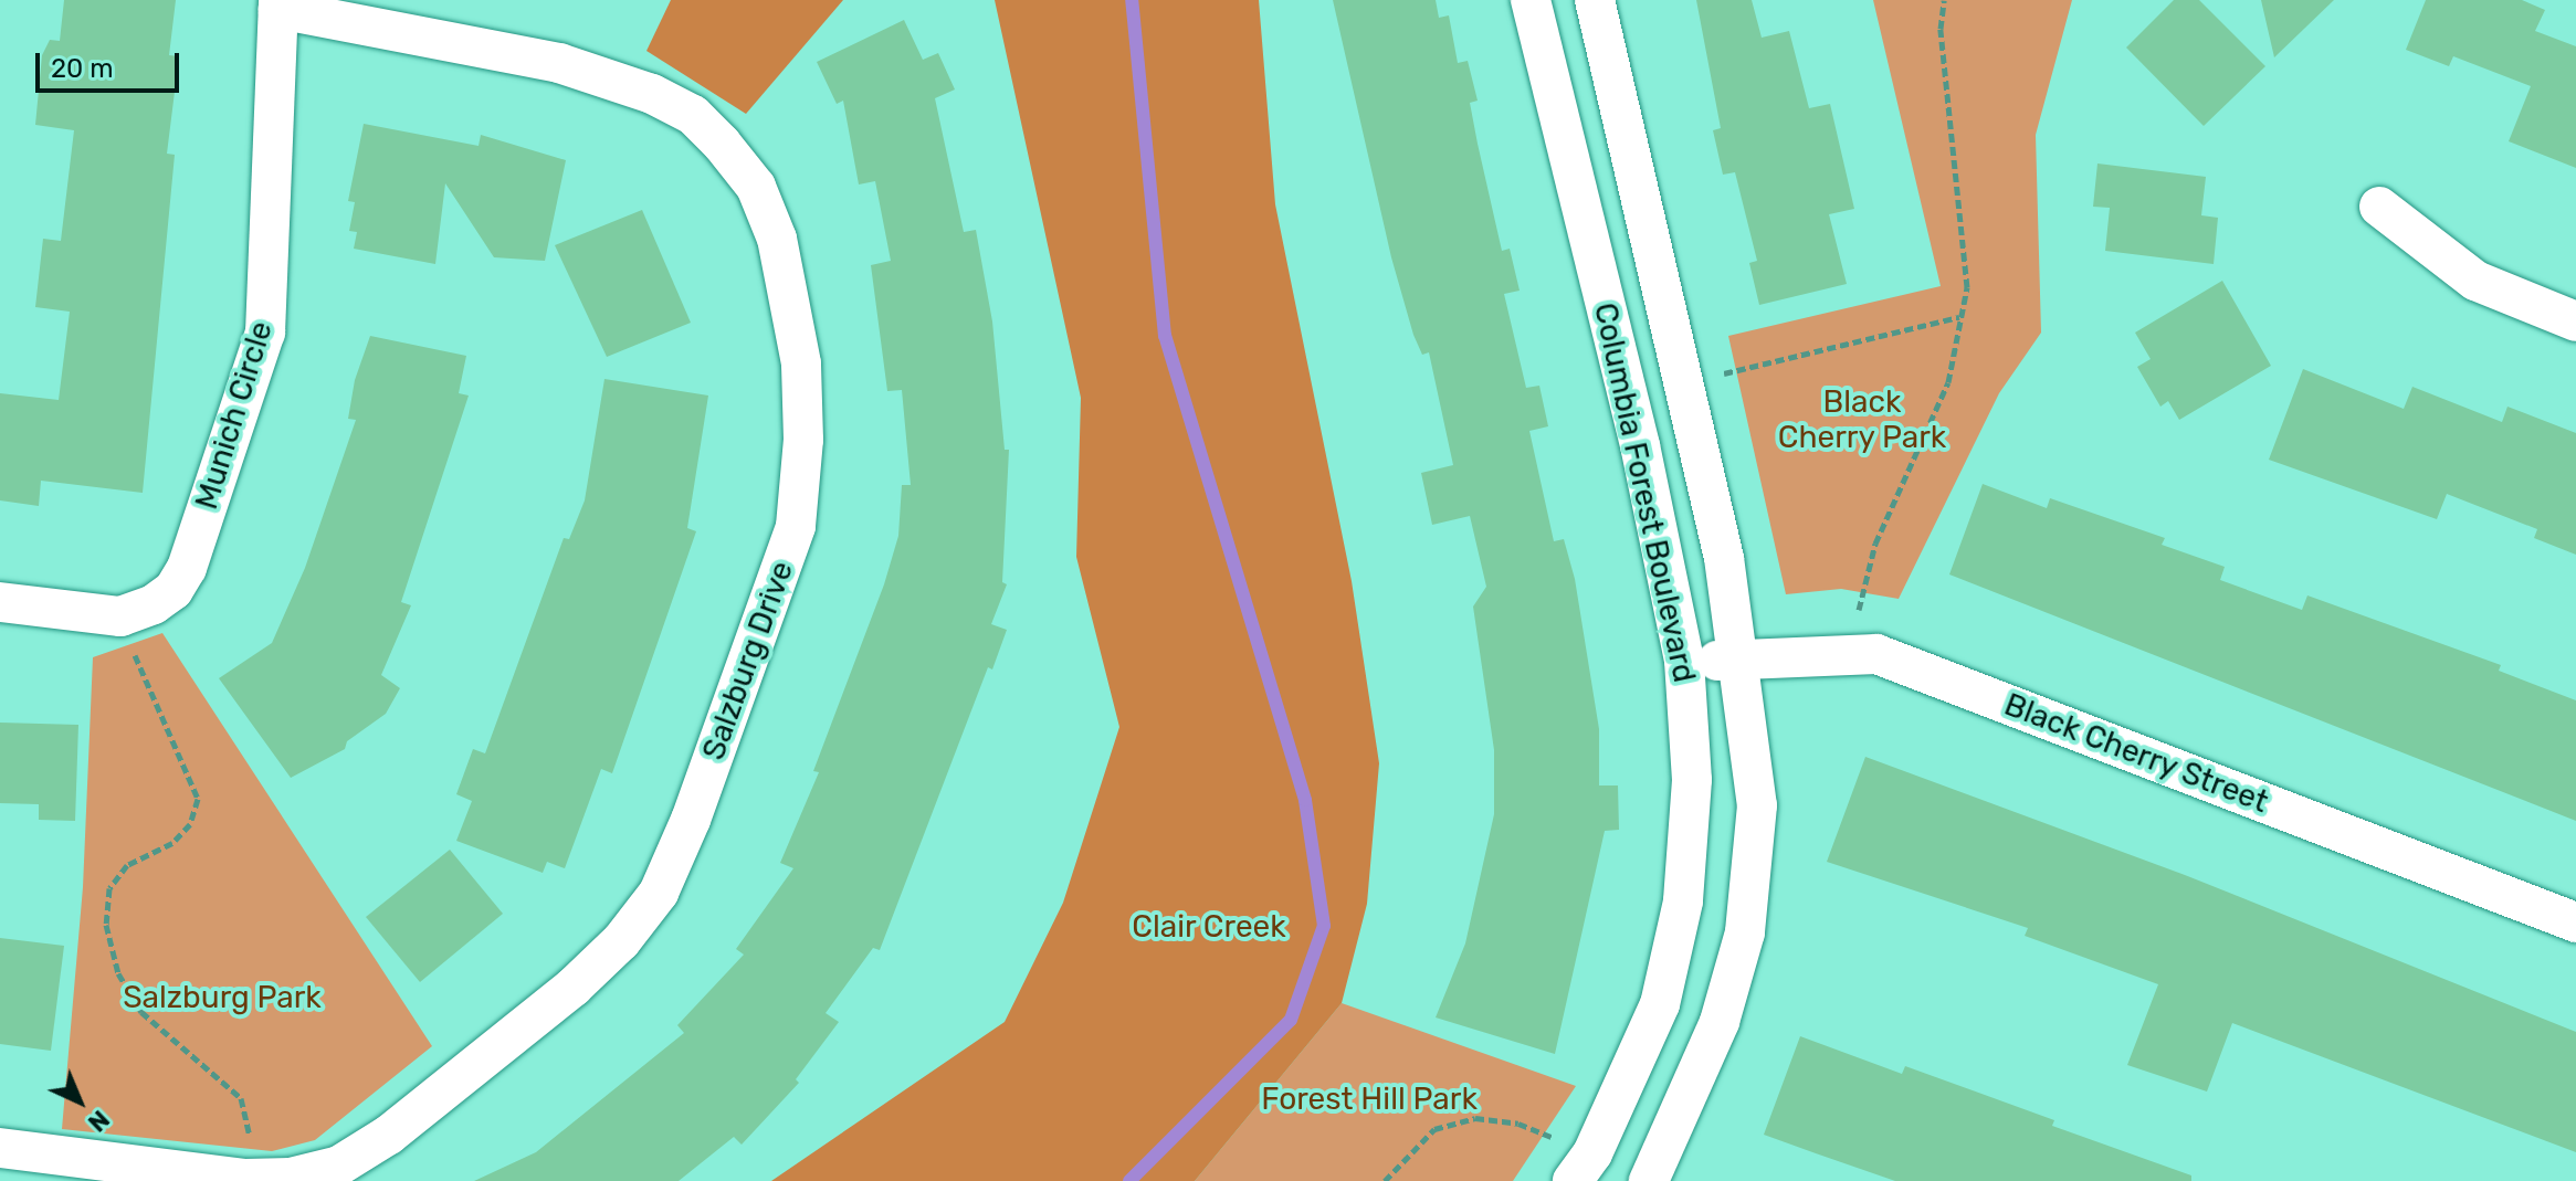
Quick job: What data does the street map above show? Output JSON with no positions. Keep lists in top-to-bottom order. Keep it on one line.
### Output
{"streets":{"street":["Munich Circle","Columbia Forest Boulevard","Salzburg Drive","Black Cherry Street"]},"crossings":[["Munich Circle","Salzburg Drive"],["Columbia Forest Boulevard","Black Cherry Street"]],"parks":["Black Cherry Park","Clair Creek","Salzburg Park","Forest Hill Park"],"scale_bar":"20 m","north":"bottom right"}
